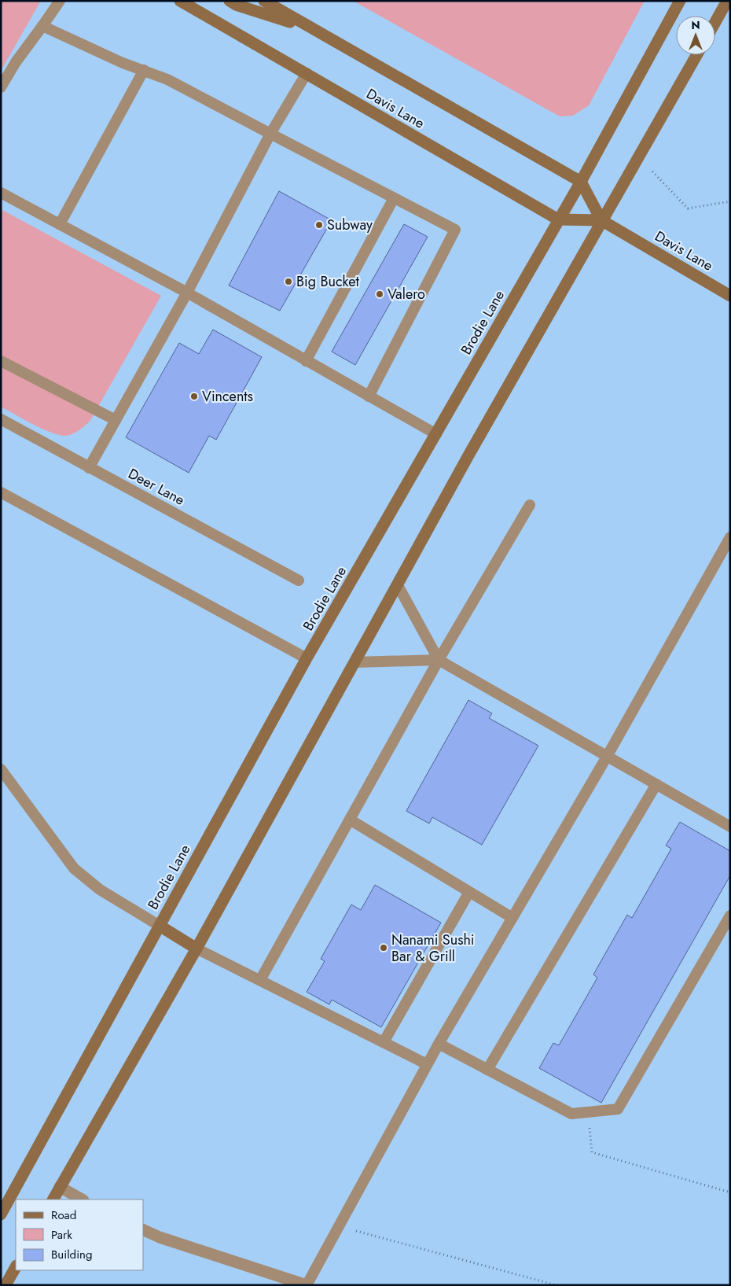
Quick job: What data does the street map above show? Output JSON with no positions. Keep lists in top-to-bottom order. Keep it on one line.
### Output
{"streets":{"main road":["Davis Lane","Brodie Lane"],"lane":["Deer Lane"]},"crossings":[["Davis Lane","Brodie Lane"]],"places":["Subway","Big Bucket","Valero","Vincents","Nanami Sushi Bar & Grill"],"legend":["Road","Park","Building"],"north":"top"}
